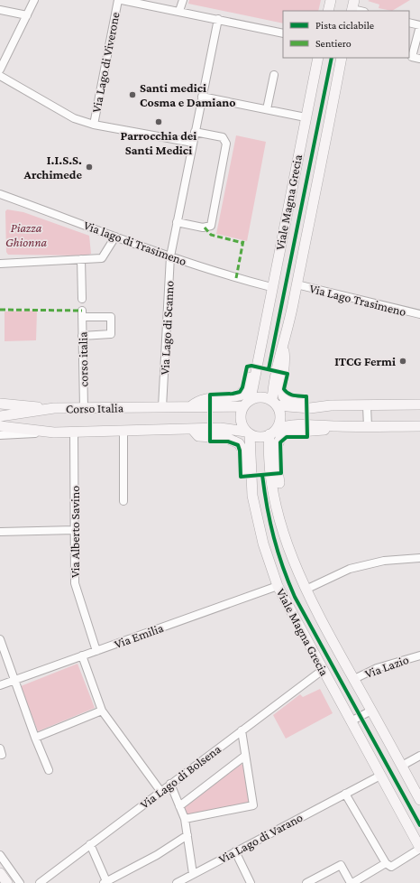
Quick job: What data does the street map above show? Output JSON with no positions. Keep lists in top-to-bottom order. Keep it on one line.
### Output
{"streets":{"main road":["Viale Magna Grecia","Corso Italia"],"street":["Via Lago di Viverone","Via lago di Trasimeno","Via Lago Trasimeno","Via Lago di Scanno","corso italia","Via Alberto Savino","Via Emilia","Via Lazio","Via Lago di Bolsena","Via Lago di Varano"]},"crossings":[["Viale Magna Grecia","Via lago di Trasimeno"],["Viale Magna Grecia","Via Lago Trasimeno"],["Viale Magna Grecia","Corso Italia"],["Viale Magna Grecia","Via Emilia"],["Viale Magna Grecia","Via Lazio"],["Viale Magna Grecia","Via Lago di Bolsena"],["Viale Magna Grecia","Via Lago di Varano"],["Via lago di Trasimeno","Via Lago di Scanno"],["Via Lago di Scanno","Corso Italia"],["corso italia","Corso Italia"],["Corso Italia","Via Alberto Savino"],["Via Alberto Savino","Via Emilia"]],"parks":["Piazza Ghionna"],"places":["Santi medici Cosma e Damiano","Parrocchia dei Santi Medici","I.I.S.S. Archimede","ITCG Fermi"],"legend":["Pista ciclabile","Sentiero"]}
